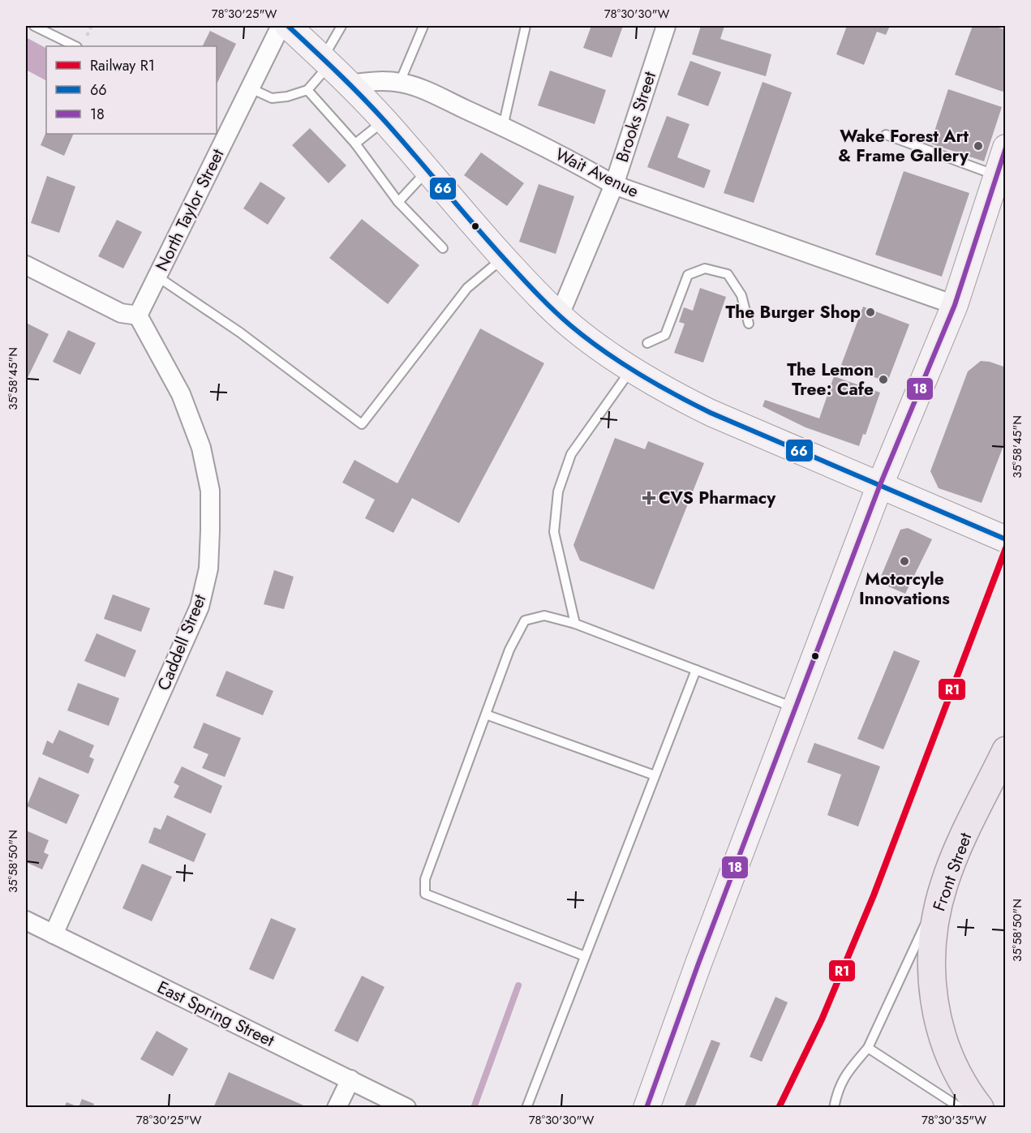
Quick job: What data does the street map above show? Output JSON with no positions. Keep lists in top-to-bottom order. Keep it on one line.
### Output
{"streets":{"main road":["Front Street"],"street":["Brooks Street","Wait Avenue","North Taylor Street","Caddell Street","East Spring Street"]},"crossings":[["Brooks Street","Wait Avenue"],["North Taylor Street","Caddell Street"],["Caddell Street","East Spring Street"]],"places":{"other":["Wake Forest Art & Frame Gallery","The Burger Shop","The Lemon Tree: Cafe","Motorcyle Innovations"],"health":["CVS Pharmacy"]},"lines":["transit line 66","transit line 18","rail line R1"],"legend":["Railway R1","66","18"],"coordinates":["78°30'25\"W","78°30'30\"W","35°58'45\"N","35°58'50\"N","78°30'35\"W"]}
